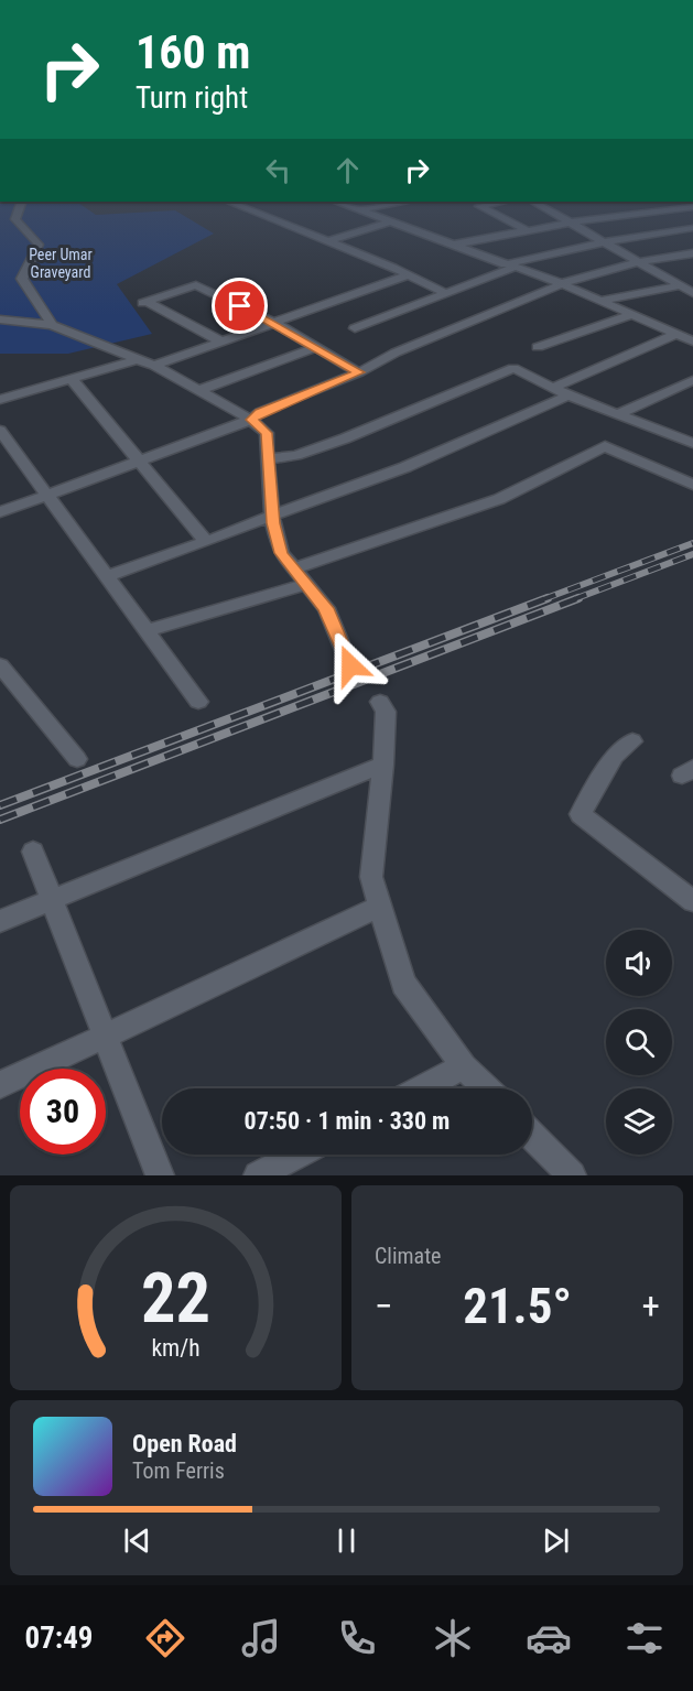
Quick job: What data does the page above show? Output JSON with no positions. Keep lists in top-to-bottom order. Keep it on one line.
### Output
{"parks":["Peer Umar Graveyard"],"page":{"turn":["160 m","Turn right"],"limit":"30","trip":"07:50 · 1 min · 330 m","tile":"Climate","heat":["−","21.5°","+"],"song":["Open Road","Tom Ferris"],"tabs":"07:49","gauge":["22","km/h"]}}
